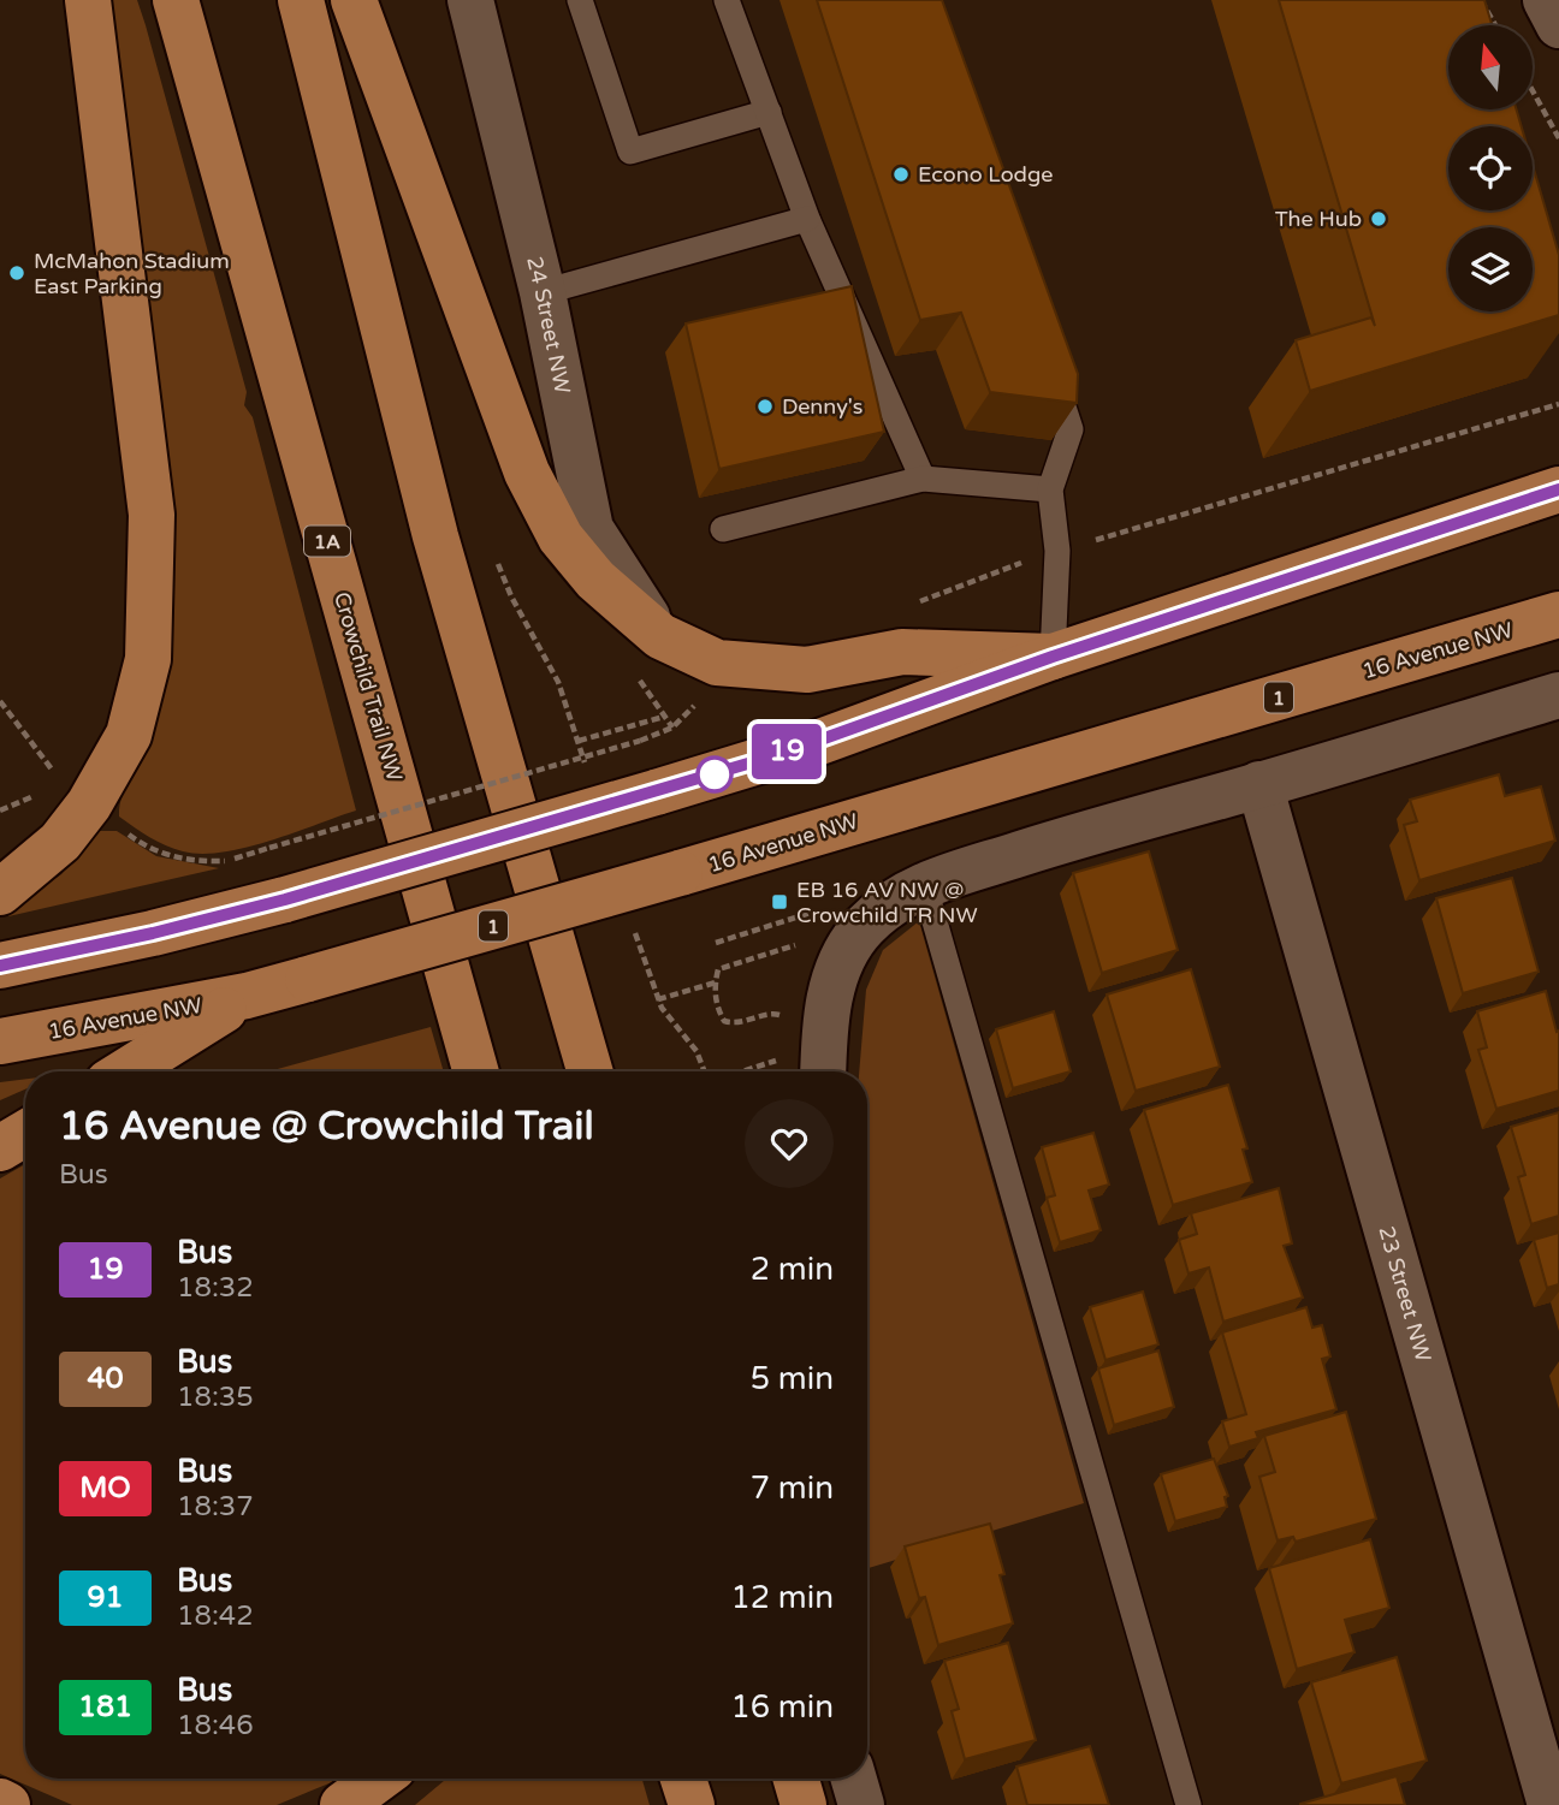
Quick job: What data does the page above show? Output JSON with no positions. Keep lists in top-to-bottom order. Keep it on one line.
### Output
{"streets":{"highway":["1A","16 Avenue NW","Crowchild Trail NW","1"],"street":["24 Street NW","23 Street NW"]},"places":{"other":["Econo Lodge","The Hub","McMahon Stadium East Parking","Denny's"],"transit":["EB 16 AV NW @ Crowchild TR NW"]},"lines":["bus line 19"],"north":"top","page":{"on_map":"19","heading":["16 Avenue @ Crowchild Trail","Bus"],"list":[{"mark":"19","name":"Bus","note":"18:32","value":"2 min"},{"mark":"40","name":"Bus","note":"18:35","value":"5 min"},{"mark":"MO","name":"Bus","note":"18:37","value":"7 min"},{"mark":"91","name":"Bus","note":"18:42","value":"12 min"},{"mark":"181","name":"Bus","note":"18:46","value":"16 min"}]}}
